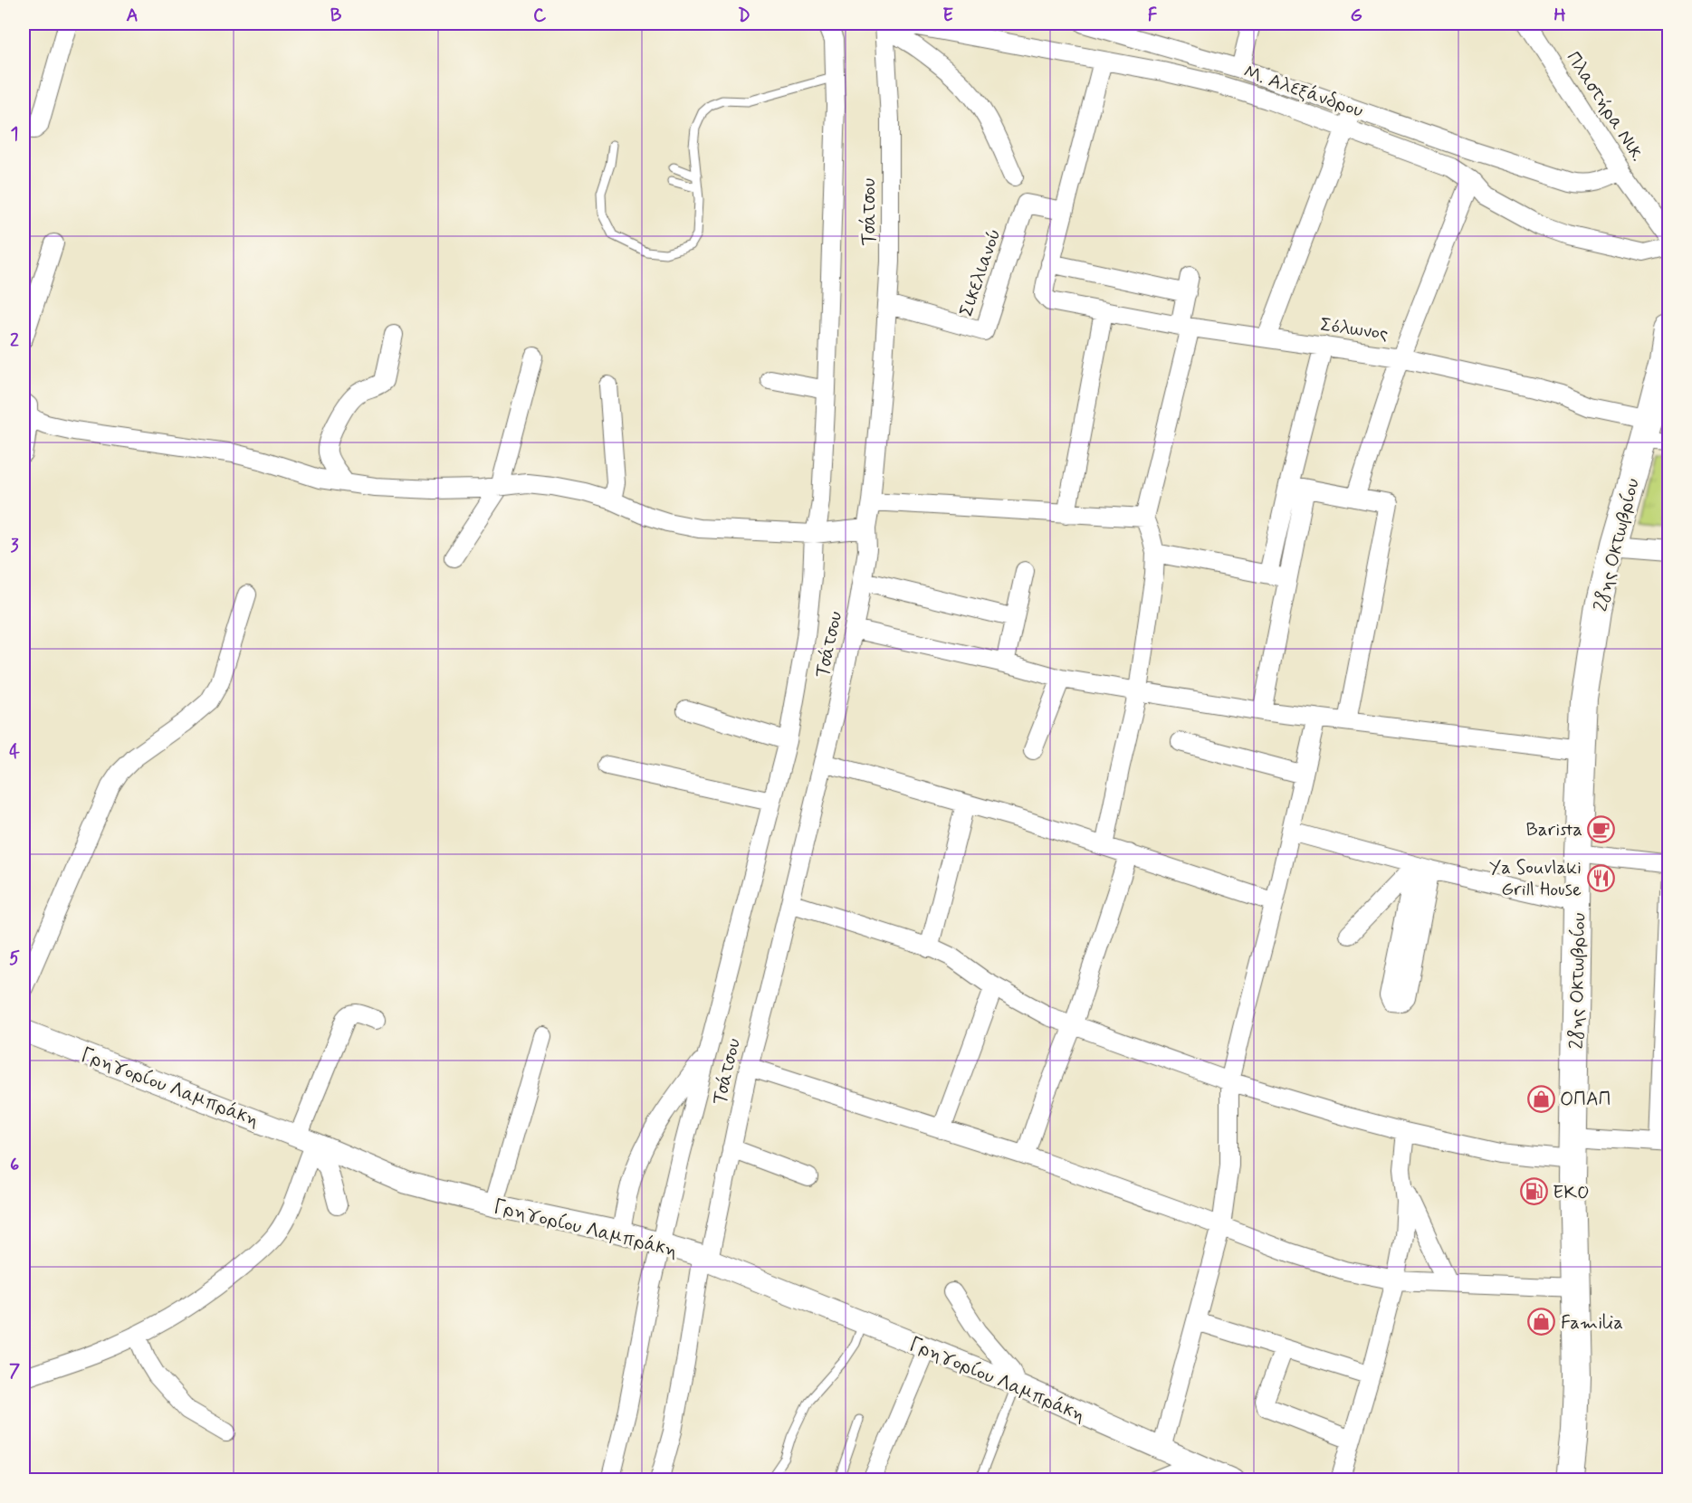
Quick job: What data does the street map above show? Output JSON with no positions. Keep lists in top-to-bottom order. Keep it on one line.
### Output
{"streets":{"main road":["28ης Οκτωβρίου"],"street":["Μ. Αλεξάνδρου","Πλαστήρα Νικ.","Τσάτσου","Σικελιανού","Σόλωνος","Γρηγορίου Λαμπράκη"]},"crossings":[["Μ. Αλεξάνδρου","Πλαστήρα Νικ."],["Τσάτσου","Σικελιανού"],["Τσάτσου","Γρηγορίου Λαμπράκη"],["Σόλωνος","28ης Οκτωβρίου"]],"places":{"cafe":["Barista"],"restaurant":["Ya Souvlaki Grill House"],"shop":["ΟΠΑΠ","Familia"],"fuel station":["EKO"]},"grid":{"columns":["A","B","C","D","E","F","G","H"],"rows":["1","2","3","4","5","6","7"]}}
